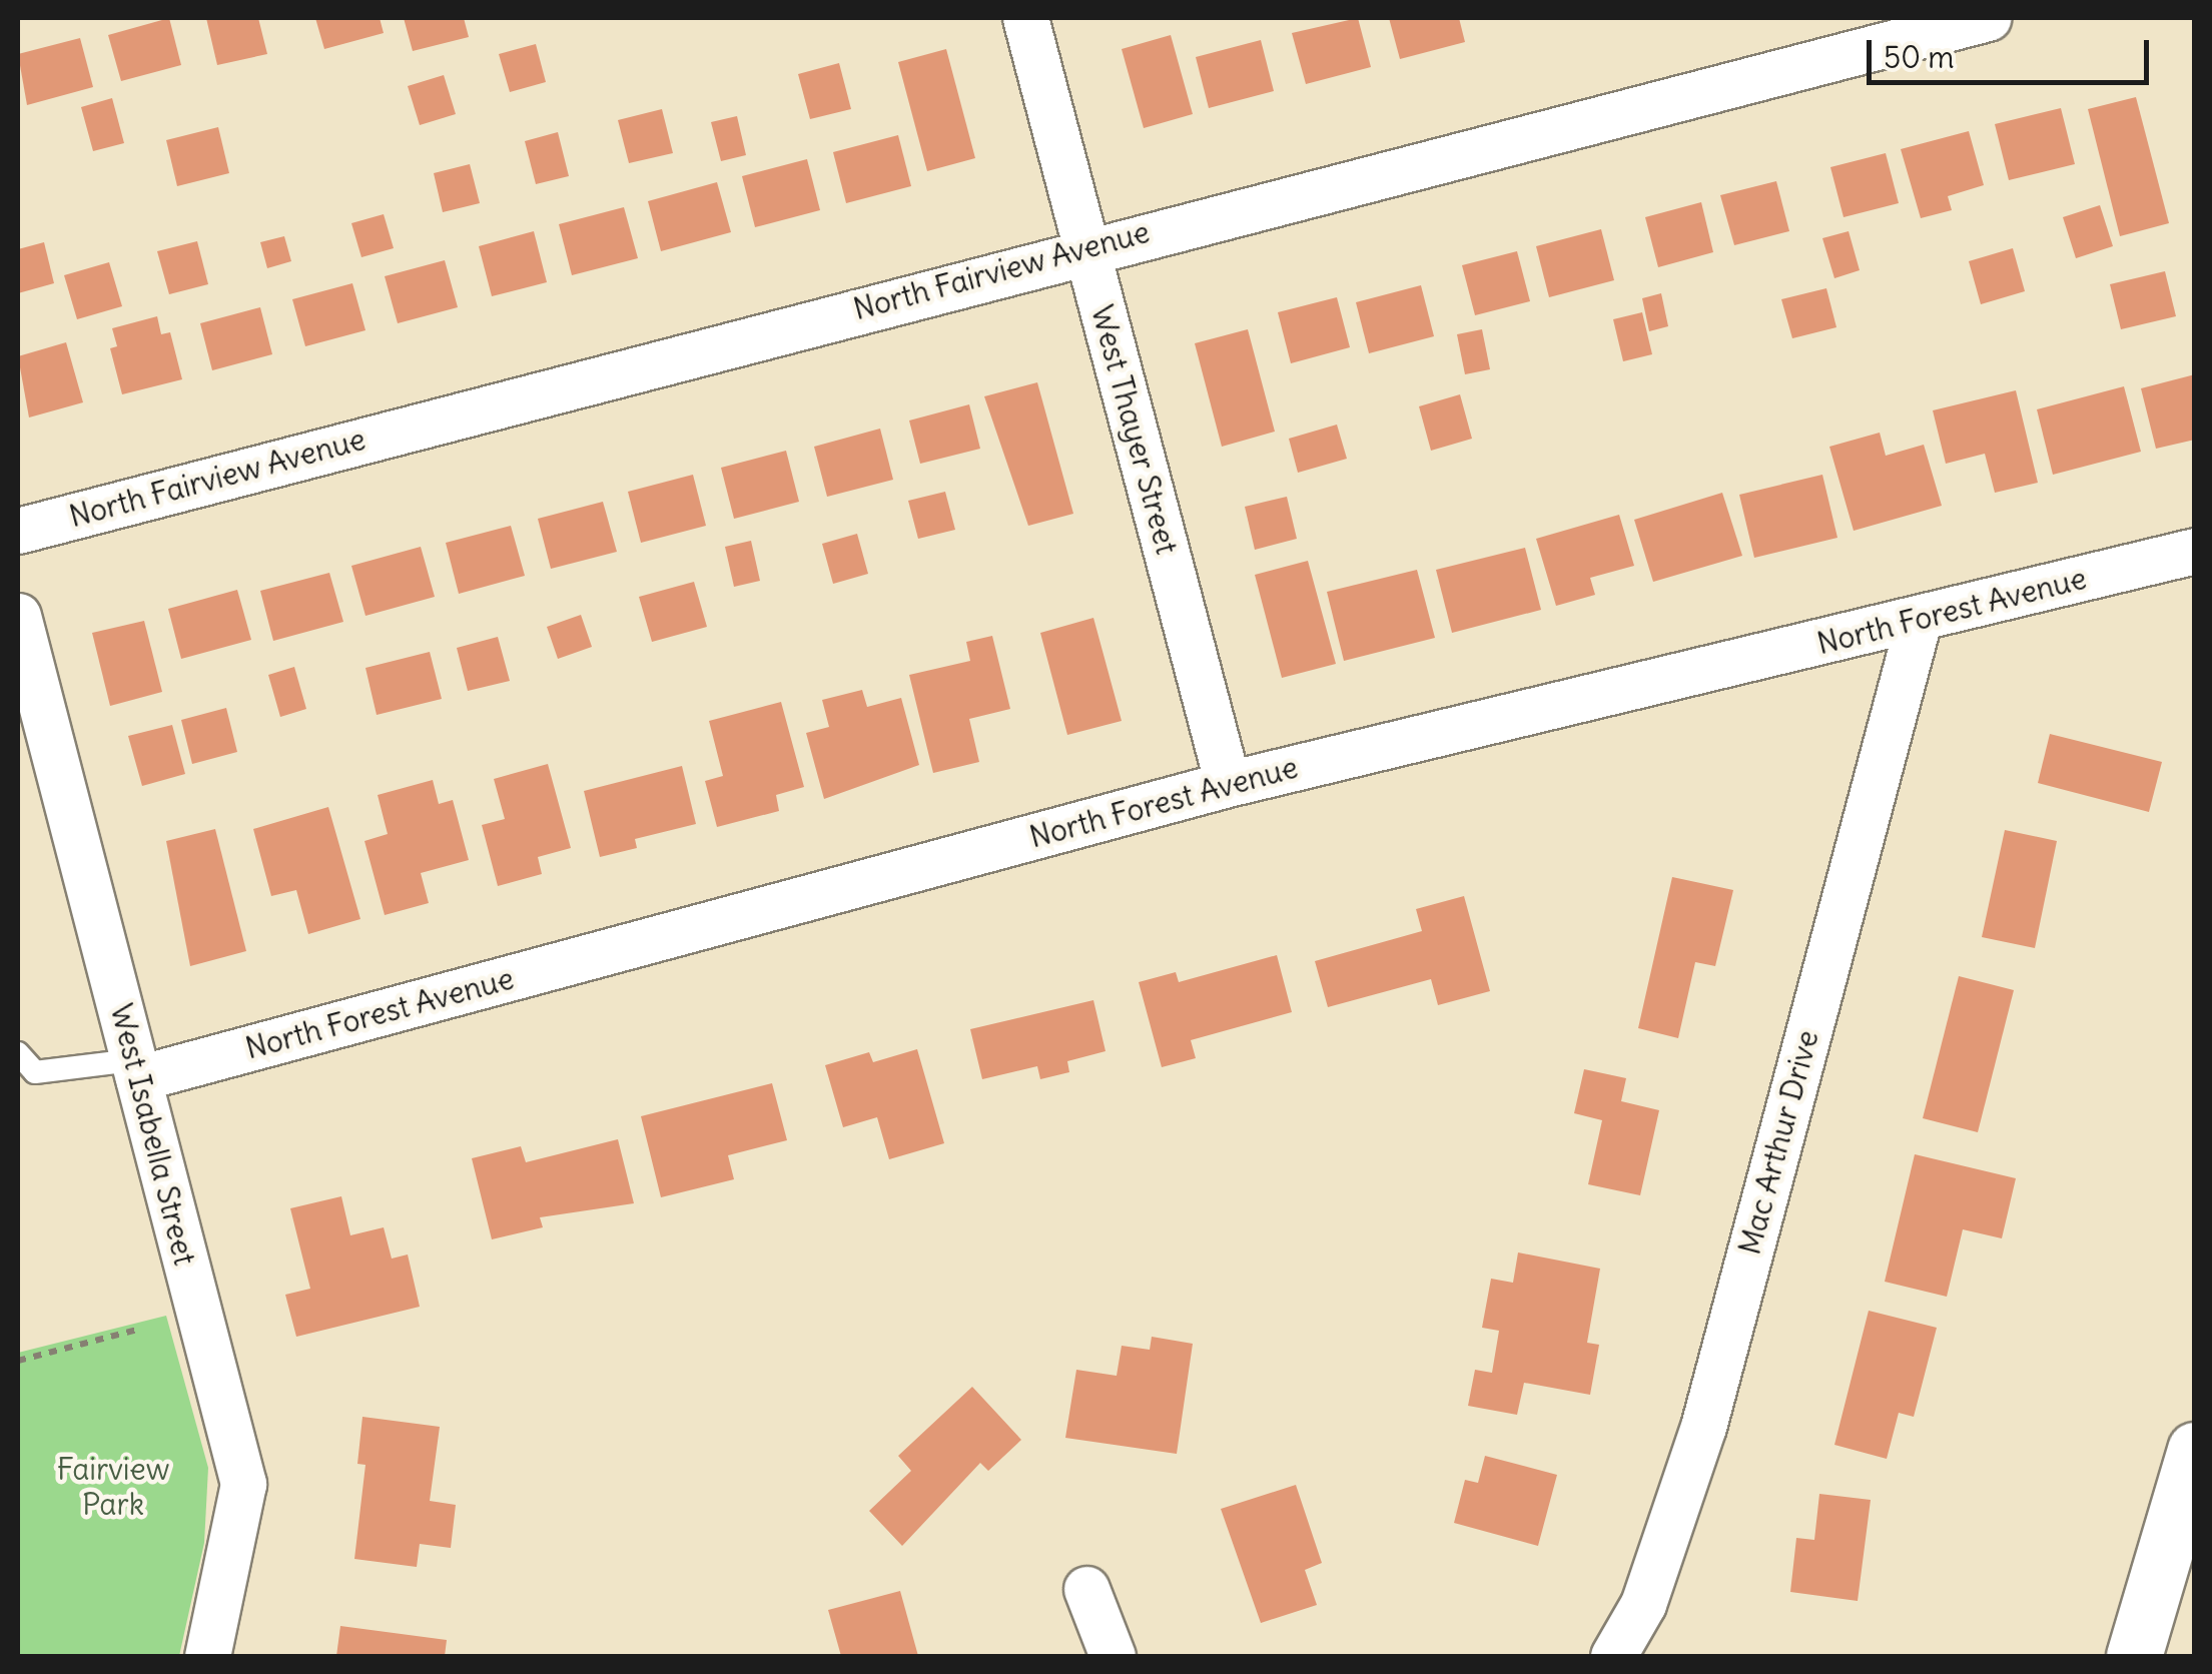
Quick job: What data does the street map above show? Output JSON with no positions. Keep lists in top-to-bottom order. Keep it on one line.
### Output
{"streets":{"street":["North Fairview Avenue","West Thayer Street","North Forest Avenue","West Isabella Street","Mac Arthur Drive"]},"crossings":[["North Fairview Avenue","West Thayer Street"],["West Thayer Street","North Forest Avenue"],["North Forest Avenue","West Isabella Street"],["North Forest Avenue","Mac Arthur Drive"]],"parks":["Fairview Park"],"scale_bar":"50 m"}
